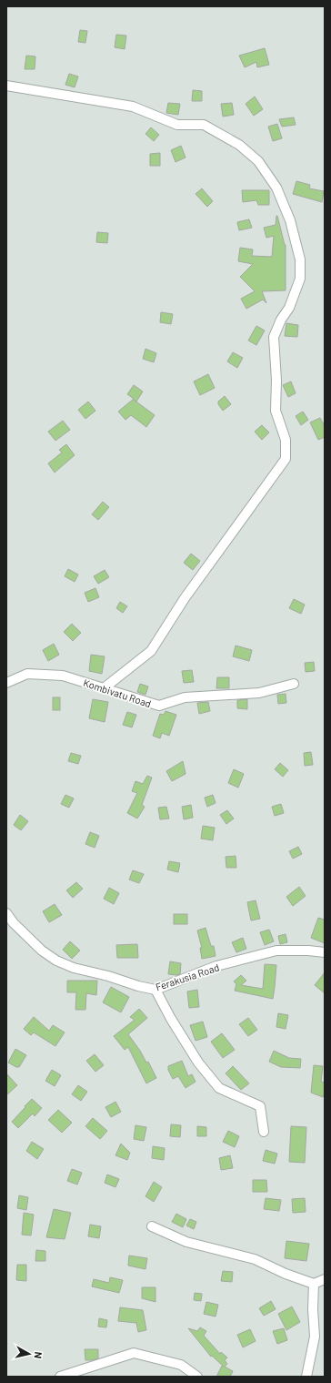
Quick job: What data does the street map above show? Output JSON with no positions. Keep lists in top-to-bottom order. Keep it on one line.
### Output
{"streets":{"street":["Kombivatu Road","Ferakusia Road"]},"north":"right"}
